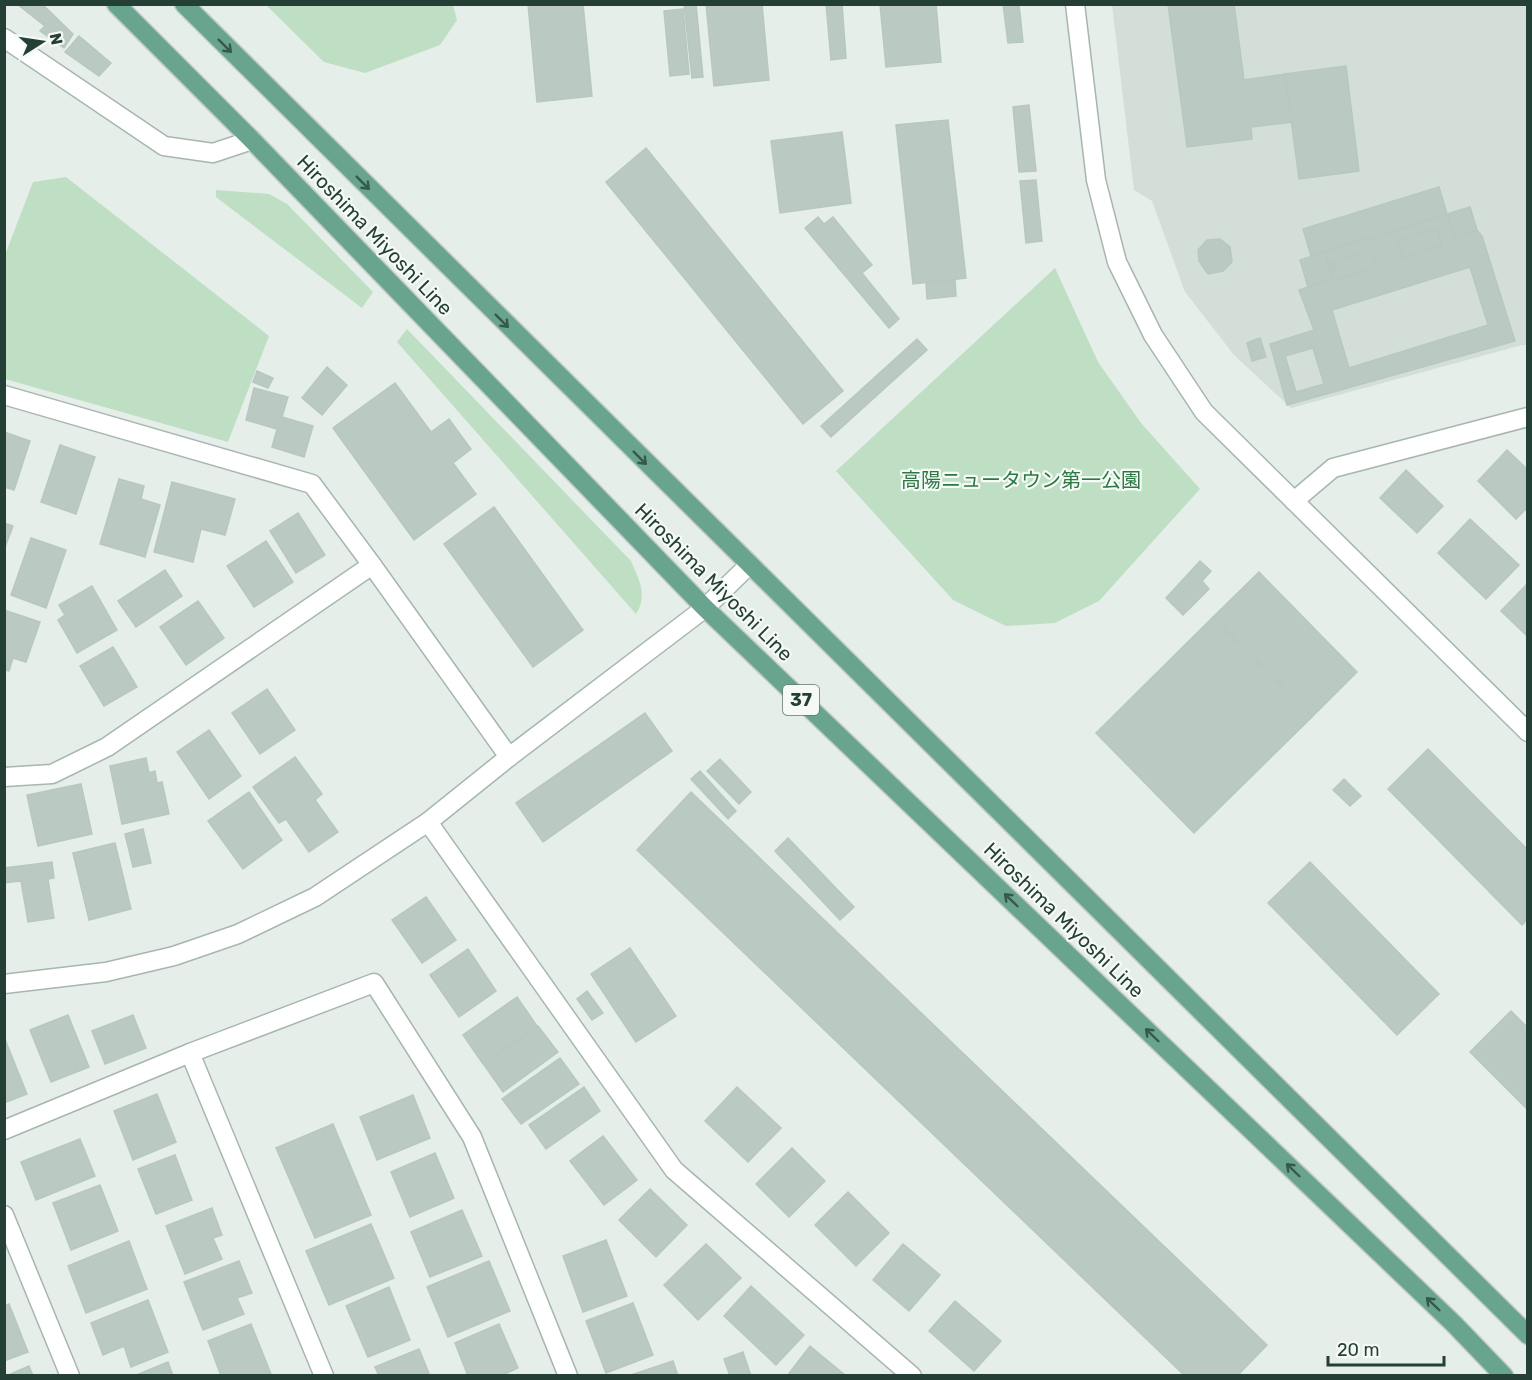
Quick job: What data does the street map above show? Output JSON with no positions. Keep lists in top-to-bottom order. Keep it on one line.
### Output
{"streets":{"main road":["Hiroshima Miyoshi Line","37"]},"parks":["高陽ニュータウン第一公園"],"scale_bar":"20 m","north":"right"}
